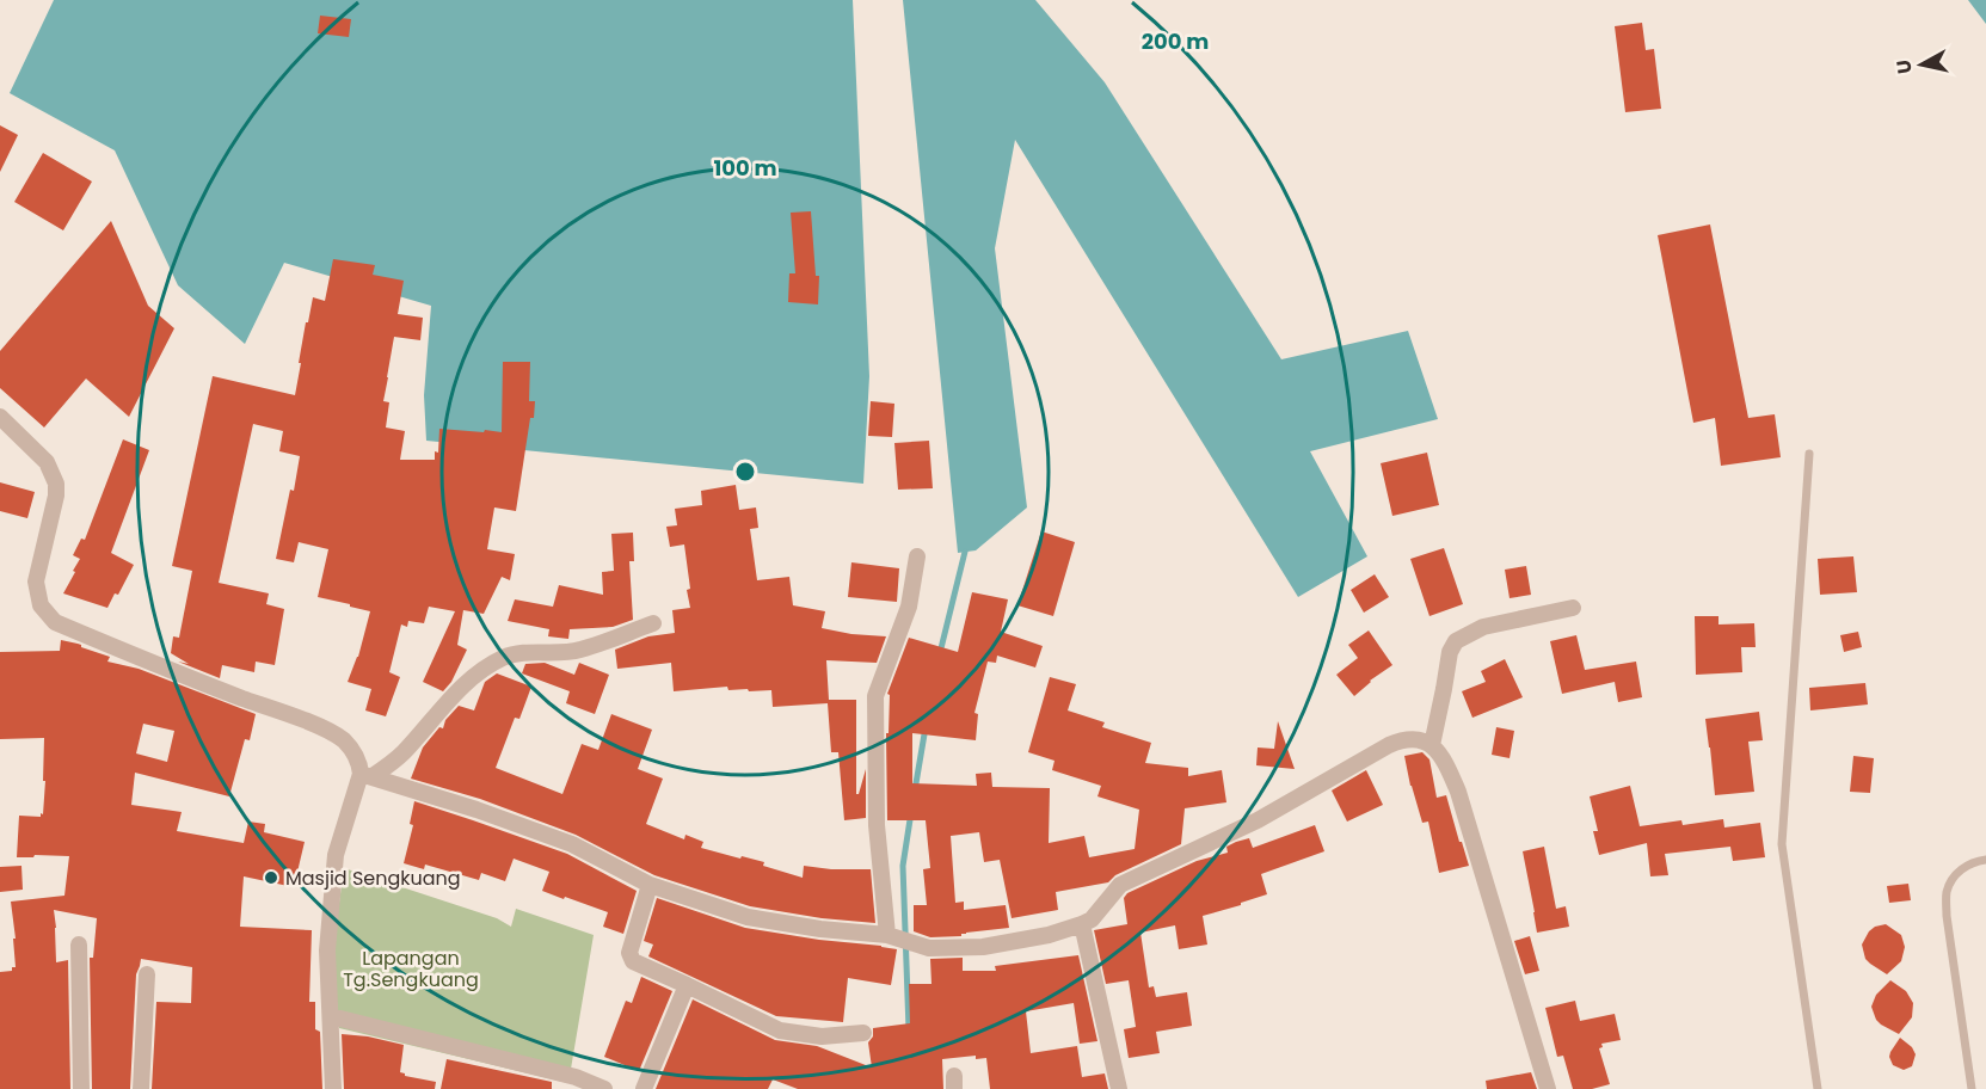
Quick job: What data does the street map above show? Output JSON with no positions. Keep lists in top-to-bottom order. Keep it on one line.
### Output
{"parks":["Lapangan Tg.Sengkuang"],"places":["Masjid Sengkuang"],"north":"left","rings":["200 m","100 m"]}
